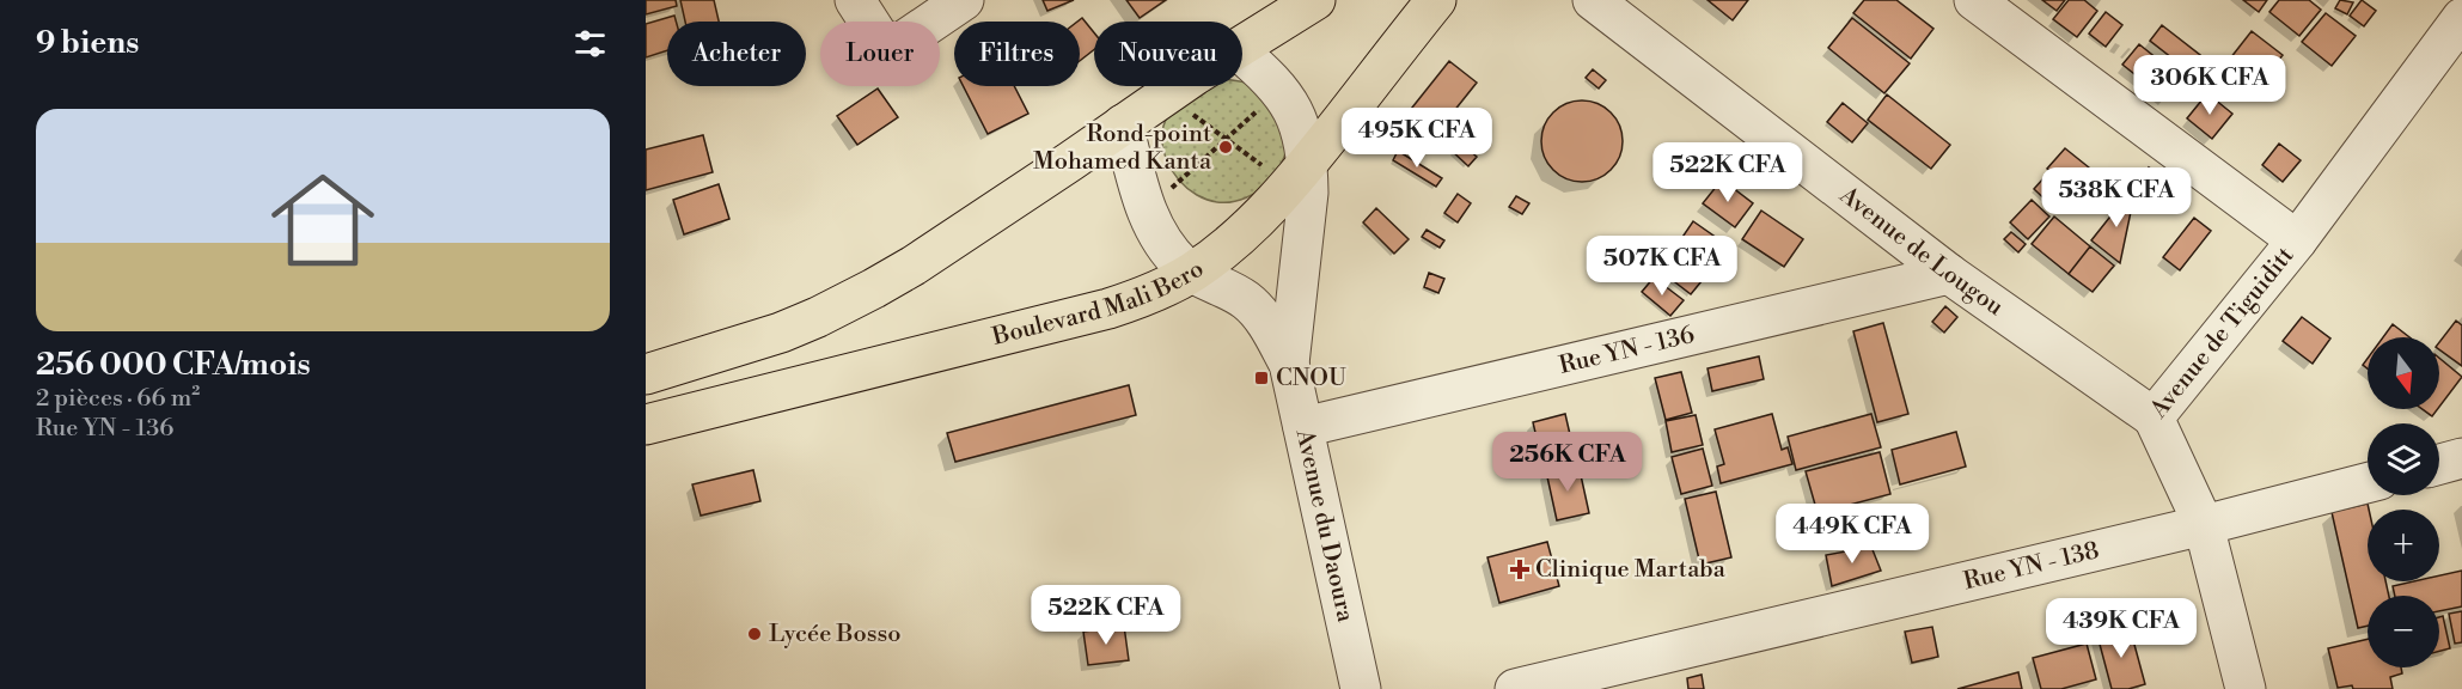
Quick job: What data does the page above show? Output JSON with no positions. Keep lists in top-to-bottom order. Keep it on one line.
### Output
{"streets":{"main road":["Boulevard Mali Bero"],"street":["Avenue de Lougou","Avenue de Tiguiditt","Rue YN - 136","Avenue du Daoura","Rue YN - 138"]},"crossings":[["Avenue de Lougou","Avenue de Tiguiditt"],["Avenue de Lougou","Rue YN - 136"],["Boulevard Mali Bero","Avenue du Daoura"],["Avenue de Tiguiditt","Rue YN - 138"],["Rue YN - 136","Avenue du Daoura"]],"places":{"other":["Rond-point Mohamed Kanta","Lycée Bosso"],"transit":["CNOU"],"health":["Clinique Martaba"]},"north":"bottom","page":{"heading":"9 biens","chip":["Acheter","Louer","Filtres","Nouveau"],"price":["306K CFA","495K CFA","522K CFA","538K CFA","507K CFA","256K CFA","449K CFA","522K CFA","439K CFA"],"list":[{"name":"256 000 CFA/mois","note":"2 pièces · 66 m² · Rue YN - 136"}],"map_buttons":["+","−"]}}
